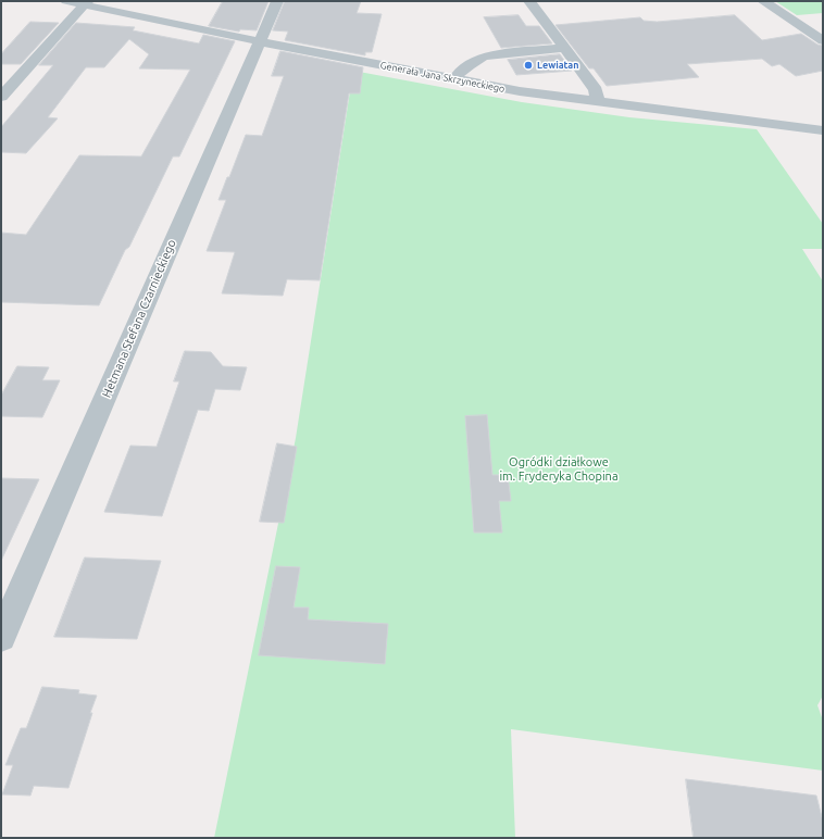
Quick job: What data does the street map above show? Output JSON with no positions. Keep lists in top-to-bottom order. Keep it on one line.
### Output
{"streets":{"street":["Generała Jana Skrzyneckiego","Hetmana Stefana Czarnieckiego"]},"crossings":[["Generała Jana Skrzyneckiego","Hetmana Stefana Czarnieckiego"]],"parks":["Ogródki działkowe im. Fryderyka Chopina"],"places":["Lewiatan"]}
